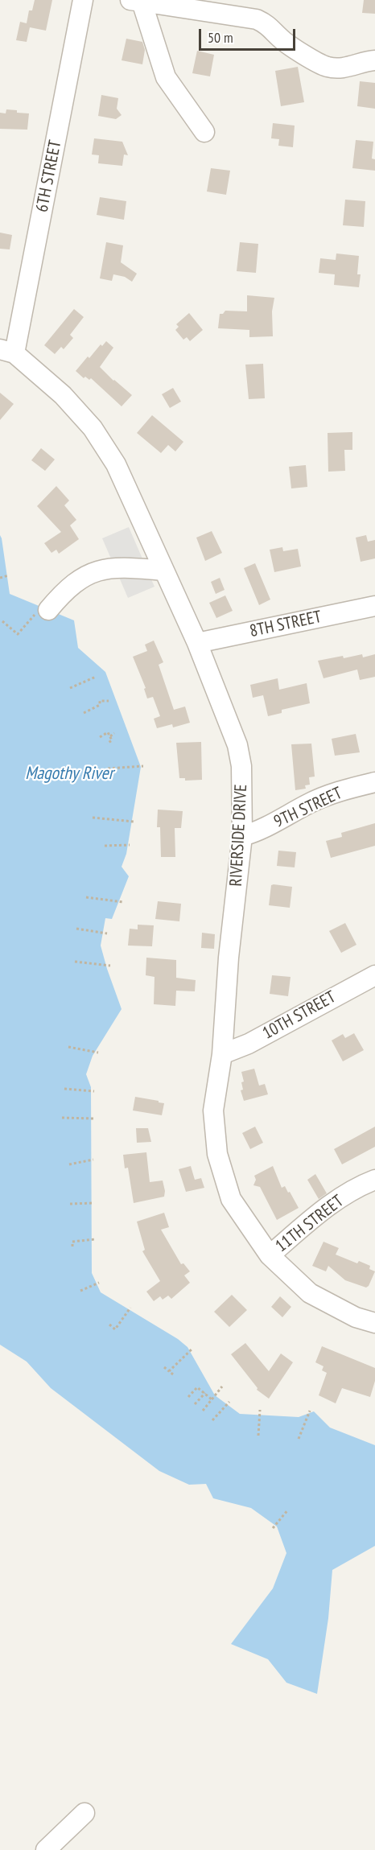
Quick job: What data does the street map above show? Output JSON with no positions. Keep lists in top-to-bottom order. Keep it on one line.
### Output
{"streets":{"street":["6TH STREET","8TH STREET","9TH STREET","RIVERSIDE DRIVE","10TH STREET","11TH STREET"]},"crossings":[["6TH STREET","RIVERSIDE DRIVE"],["8TH STREET","RIVERSIDE DRIVE"],["9TH STREET","RIVERSIDE DRIVE"],["RIVERSIDE DRIVE","10TH STREET"],["RIVERSIDE DRIVE","11TH STREET"]],"water":["Magothy River"],"scale_bar":"50 m"}
